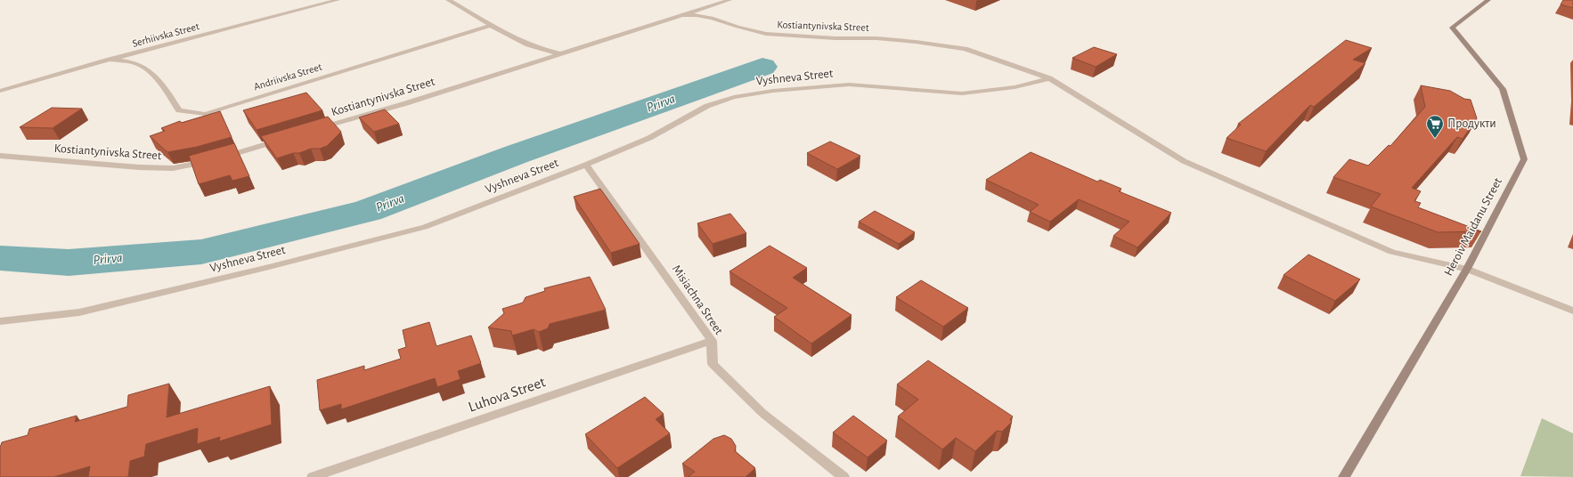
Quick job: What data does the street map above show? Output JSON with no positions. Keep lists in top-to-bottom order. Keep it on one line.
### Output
{"streets":{"street":["Kostiantynivska Street","Serhiivska Street","Andriivska Street","Vyshneva Street","Heroiv Maidanu Street","Misiachna Street","Luhova Street"]},"crossings":[["Kostiantynivska Street","Vyshneva Street"],["Kostiantynivska Street","Heroiv Maidanu Street"],["Serhiivska Street","Andriivska Street"],["Vyshneva Street","Misiachna Street"],["Misiachna Street","Luhova Street"]],"water":["Prirva"],"places":{"supermarket":["Продукти"]}}
